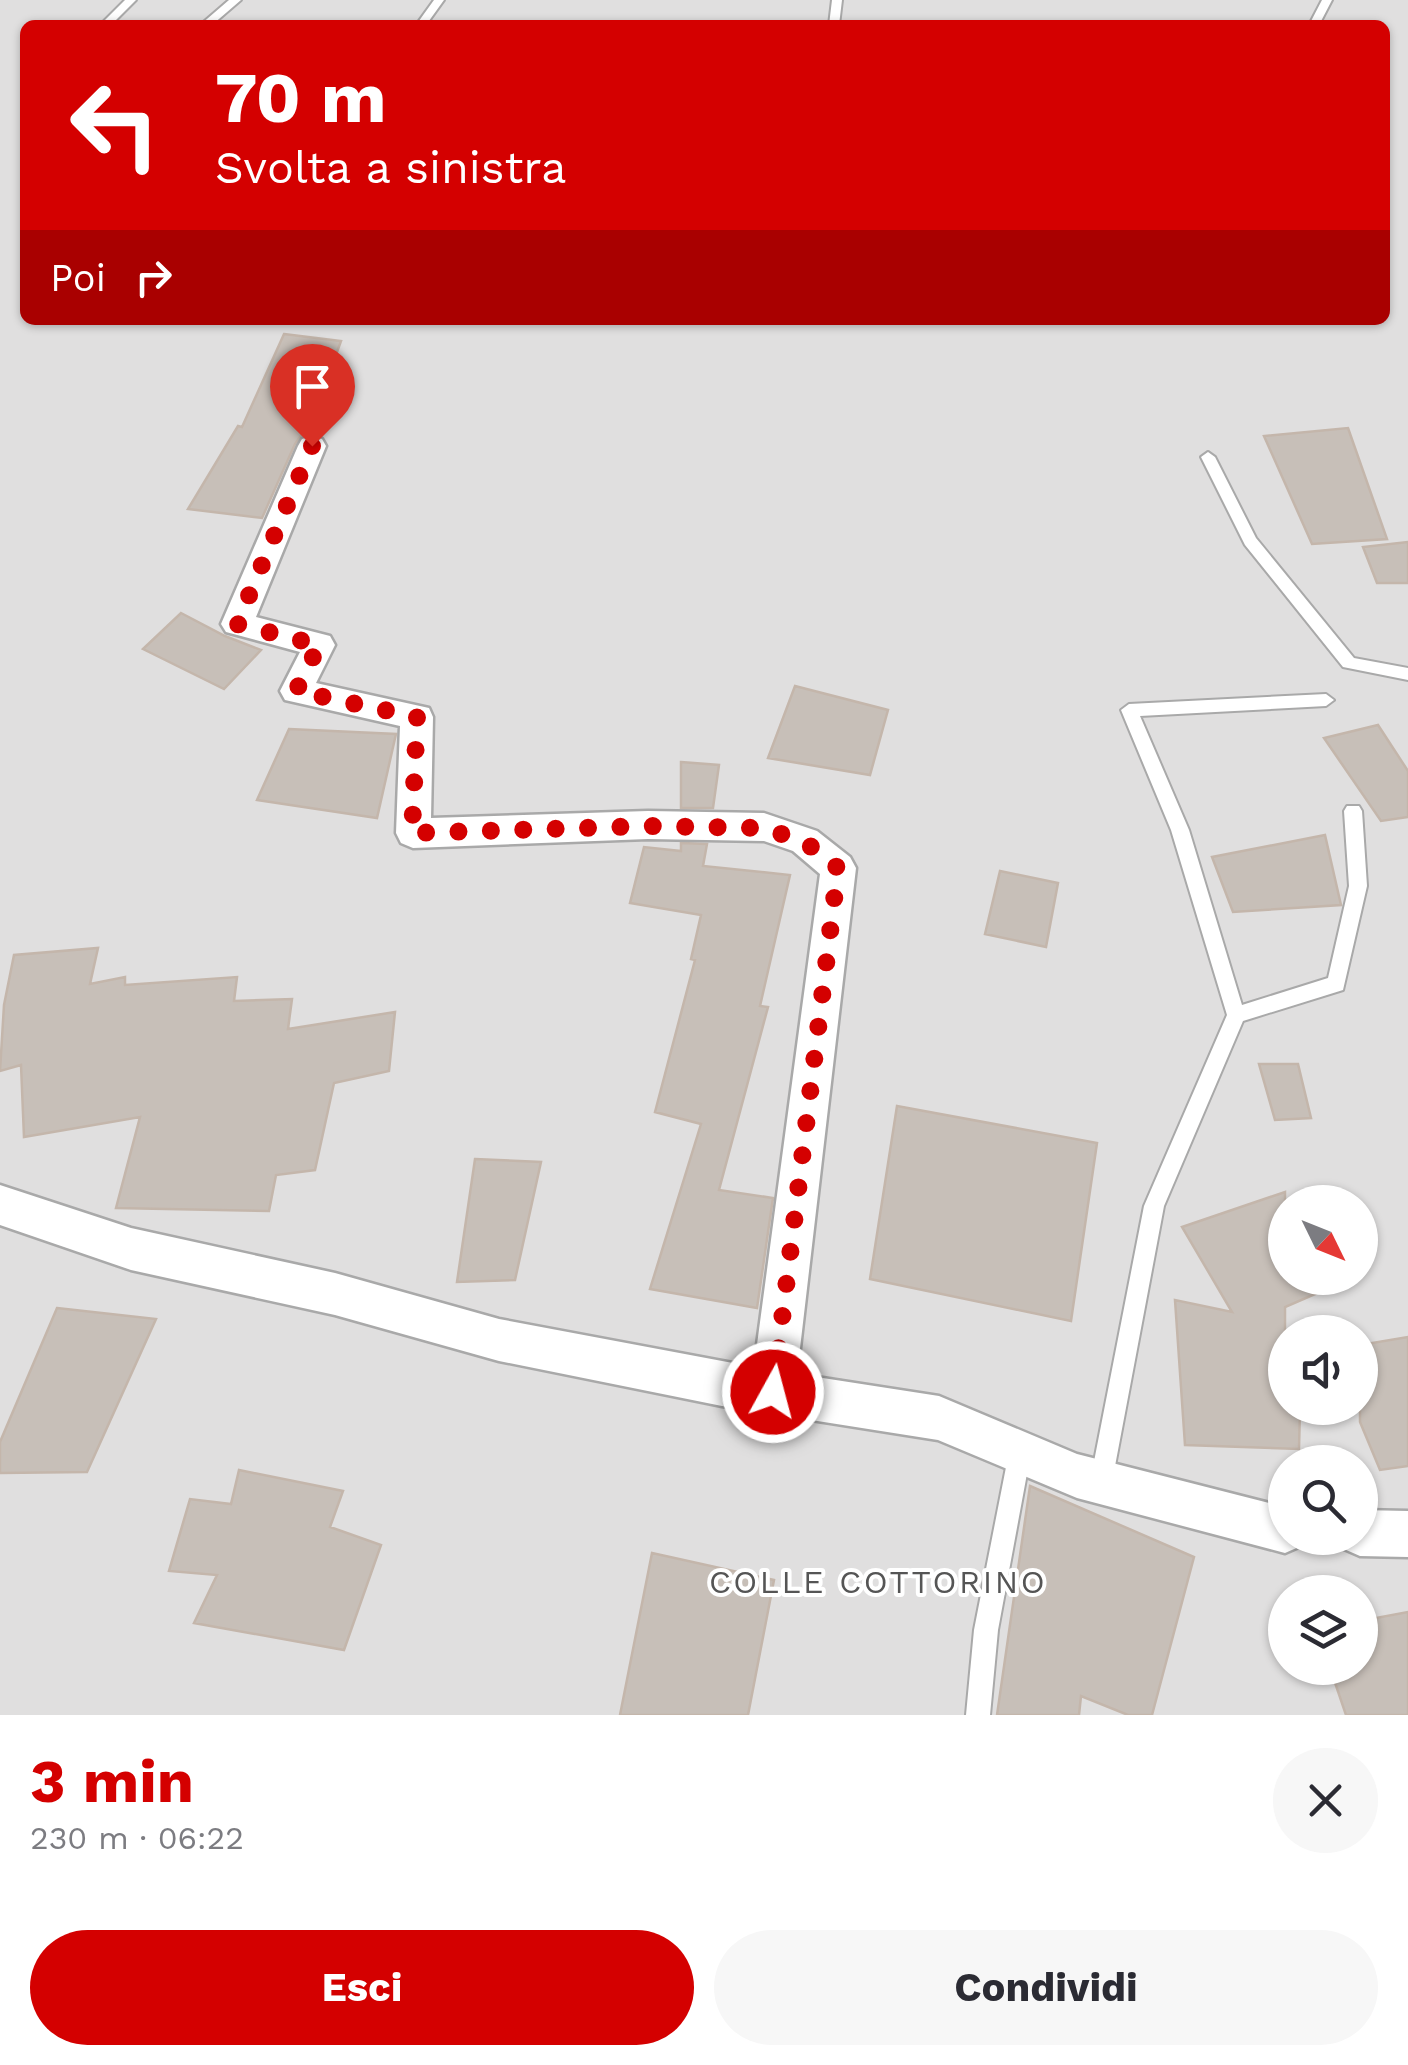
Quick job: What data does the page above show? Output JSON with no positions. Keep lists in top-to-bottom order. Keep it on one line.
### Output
{"districts":["COLLE COTTORINO"],"north":"bottom right","page":{"turn":["70 m","Svolta a sinistra"],"then":"Poi","heading":["3 min","230 m · 06:22"],"buttons":["Esci","Condividi"]}}
